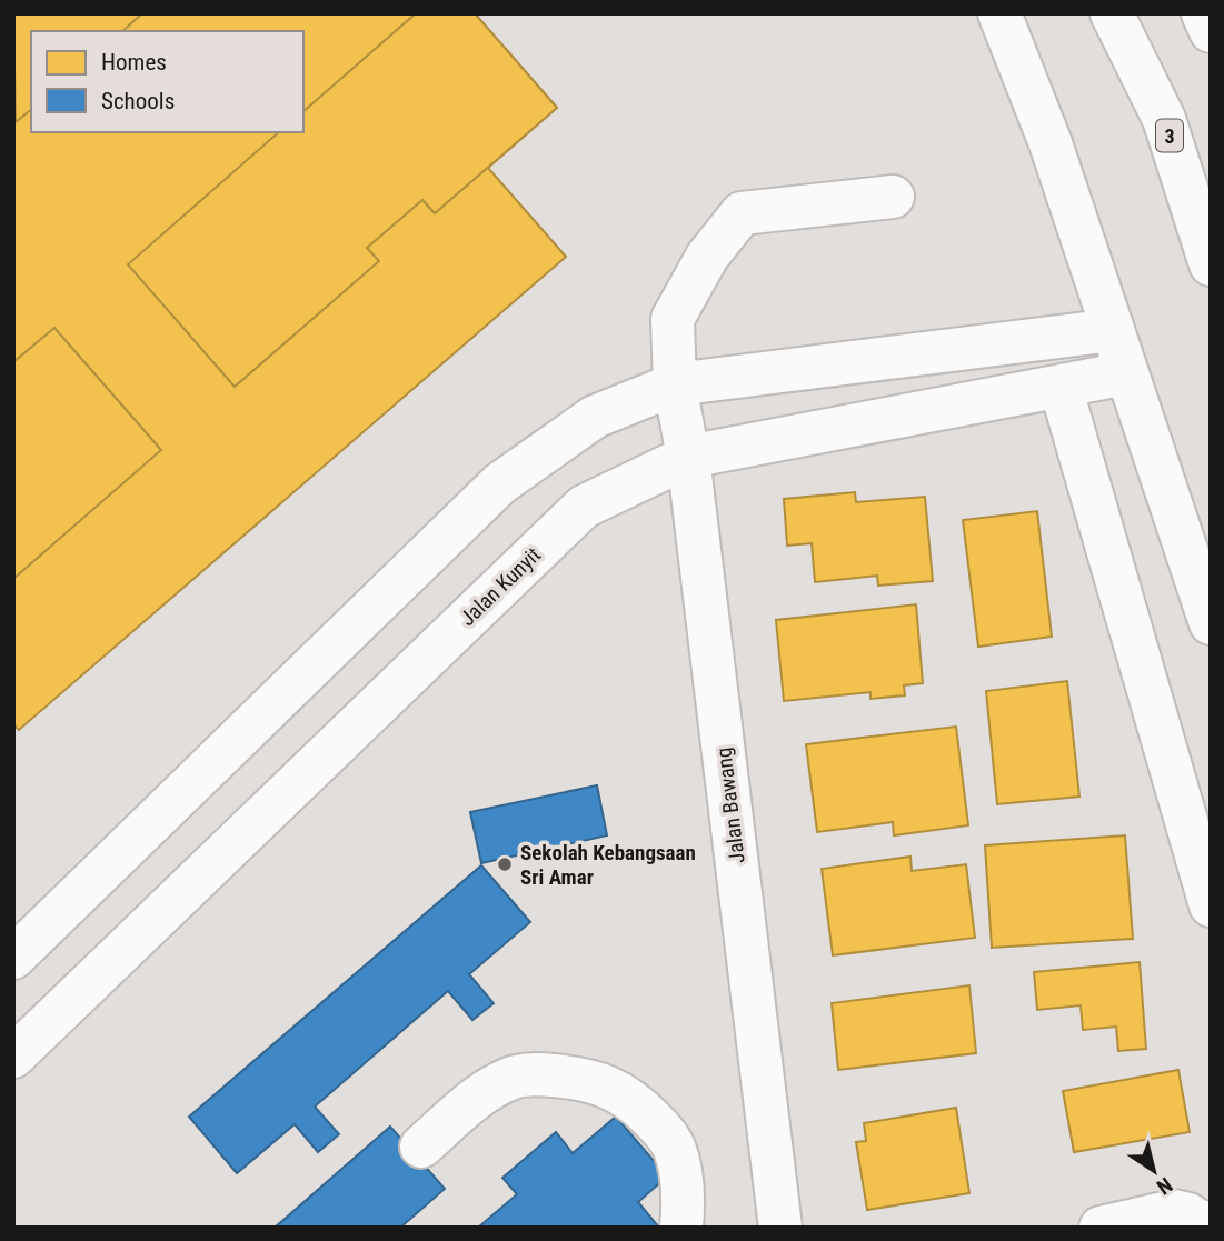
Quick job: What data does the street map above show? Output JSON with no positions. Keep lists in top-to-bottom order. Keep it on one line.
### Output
{"streets":{"main road":["3","Jalan Kunyit","Jalan Bawang"]},"crossings":[["Jalan Kunyit","Jalan Bawang"]],"places":["Sekolah Kebangsaan Sri Amar"],"legend":["Homes","Schools"],"north":"bottom right"}
